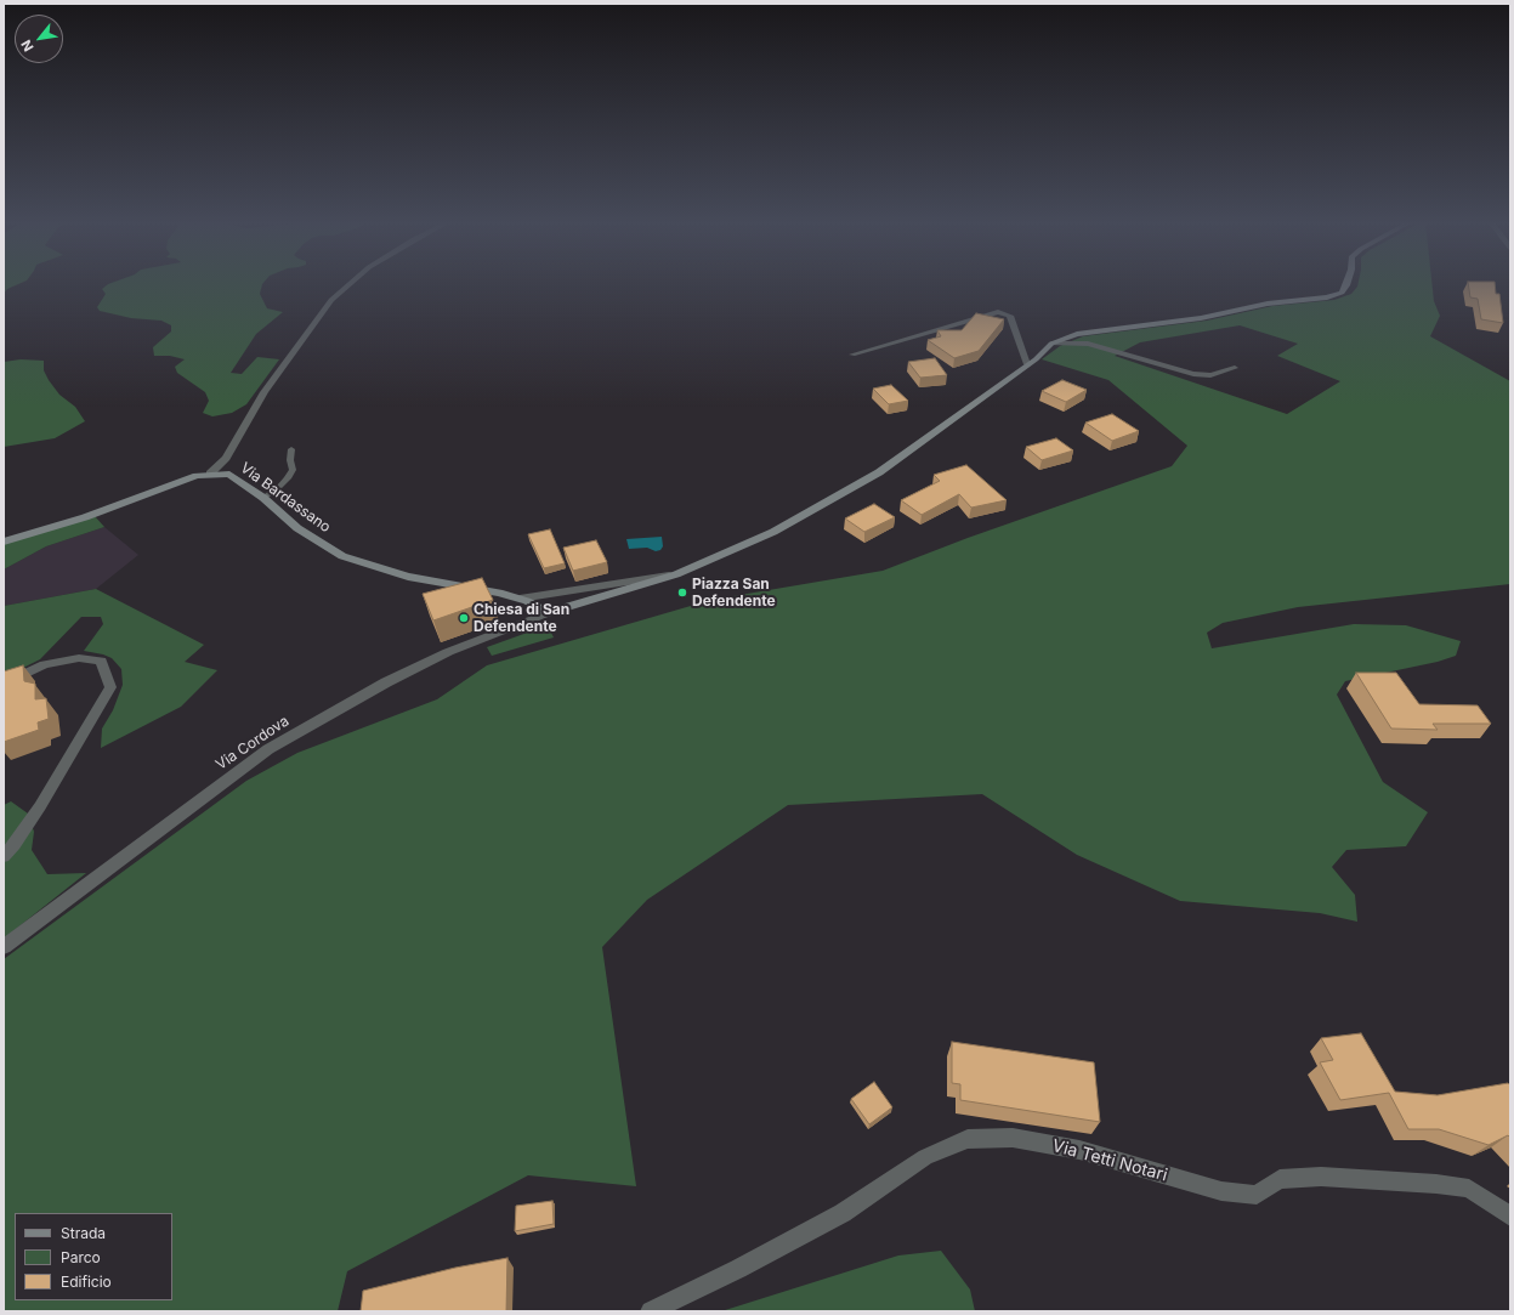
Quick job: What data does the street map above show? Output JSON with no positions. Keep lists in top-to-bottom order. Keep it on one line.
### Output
{"streets":{"street":["Via Bardassano","Via Cordova","Via Tetti Notari"]},"crossings":[["Via Bardassano","Via Cordova"]],"places":["Piazza San Defendente","Chiesa di San Defendente"],"legend":["Strada","Parco","Edificio"],"north":"bottom left"}
